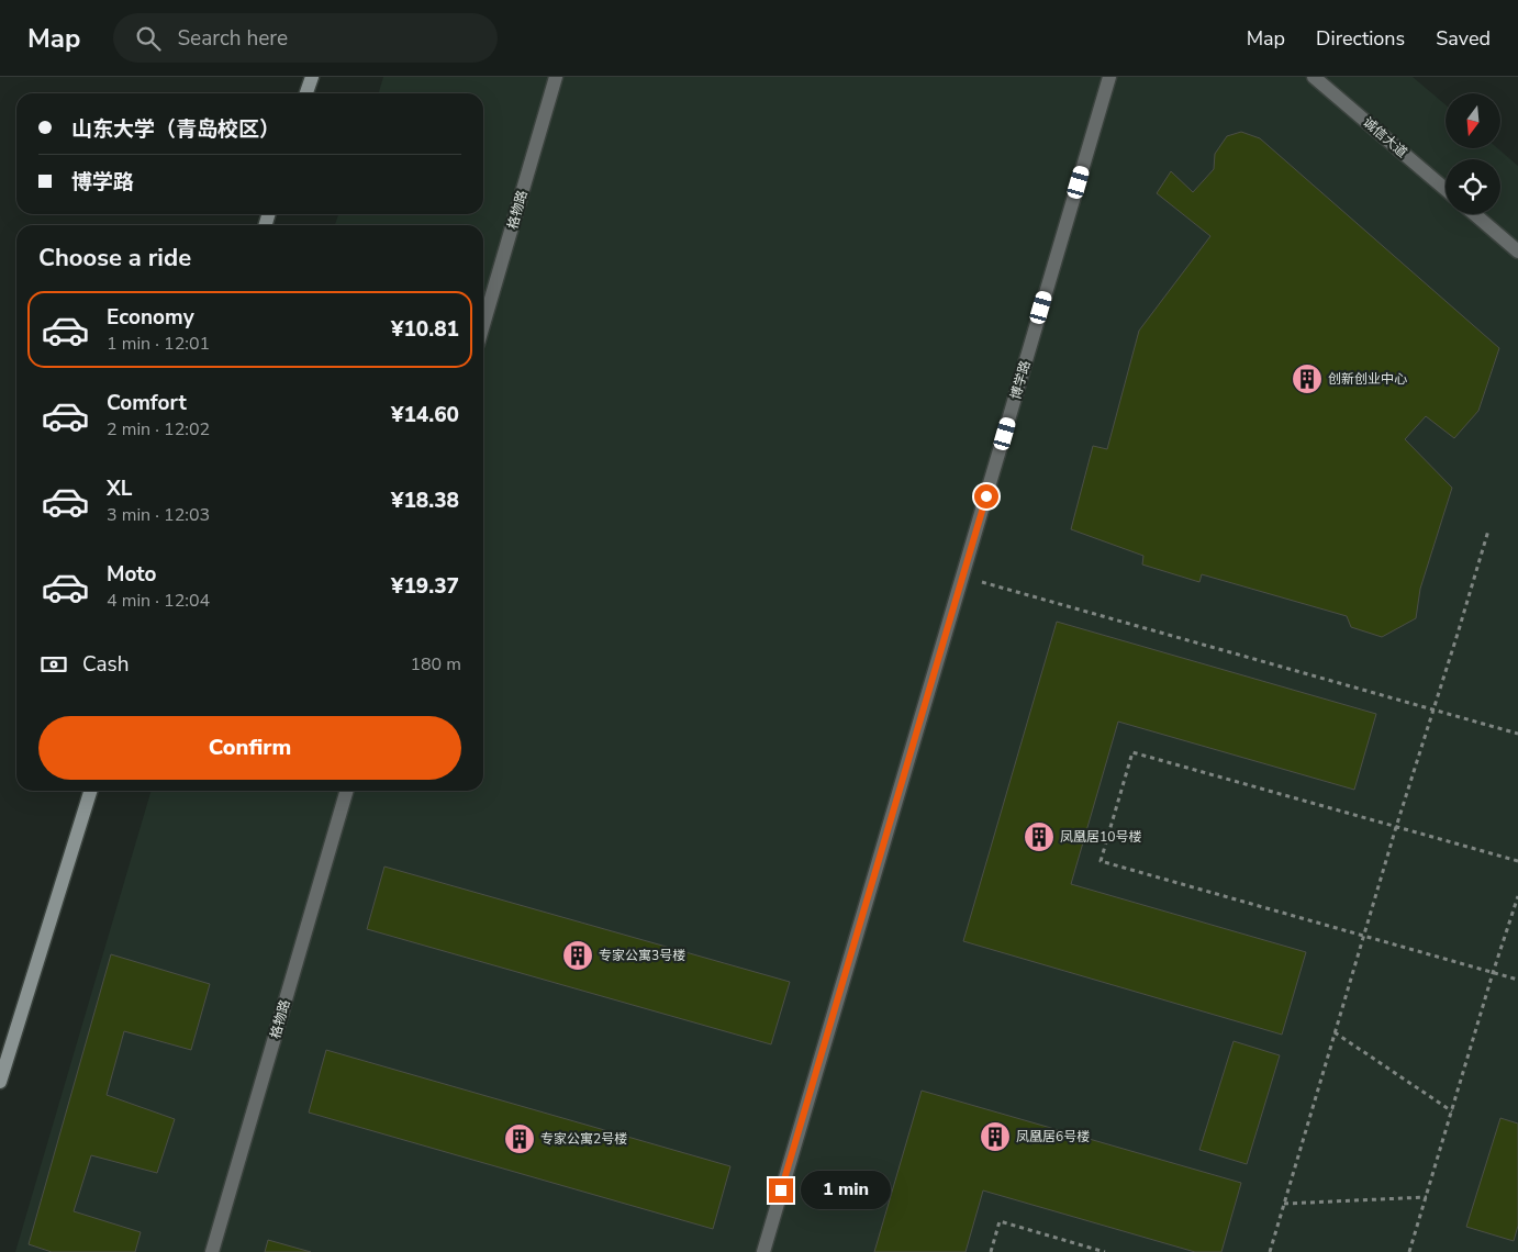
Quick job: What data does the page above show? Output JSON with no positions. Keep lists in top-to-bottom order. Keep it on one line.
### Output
{"streets":{"lane":["诚信大道","格物路","博学路"]},"places":{"building":["创新创业中心","凤凰居10号楼","专家公寓3号楼","凤凰居6号楼","专家公寓2号楼"]},"north":"bottom","page":{"header":"Map","search":"Search here","nav":["Map","Directions","Saved"],"banner":["山东大学（青岛校区）","博学路"],"heading":"Choose a ride","list":[{"name":"Economy","note":"1 min · 12:01","value":"¥10.81"},{"name":"Comfort","note":"2 min · 12:02","value":"¥14.60"},{"name":"XL","note":"3 min · 12:03","value":"¥18.38"},{"name":"Moto","note":"4 min · 12:04","value":"¥19.37"}],"pay":["Cash","180 m"],"buttons":"Confirm","bubble":"1 min"}}
